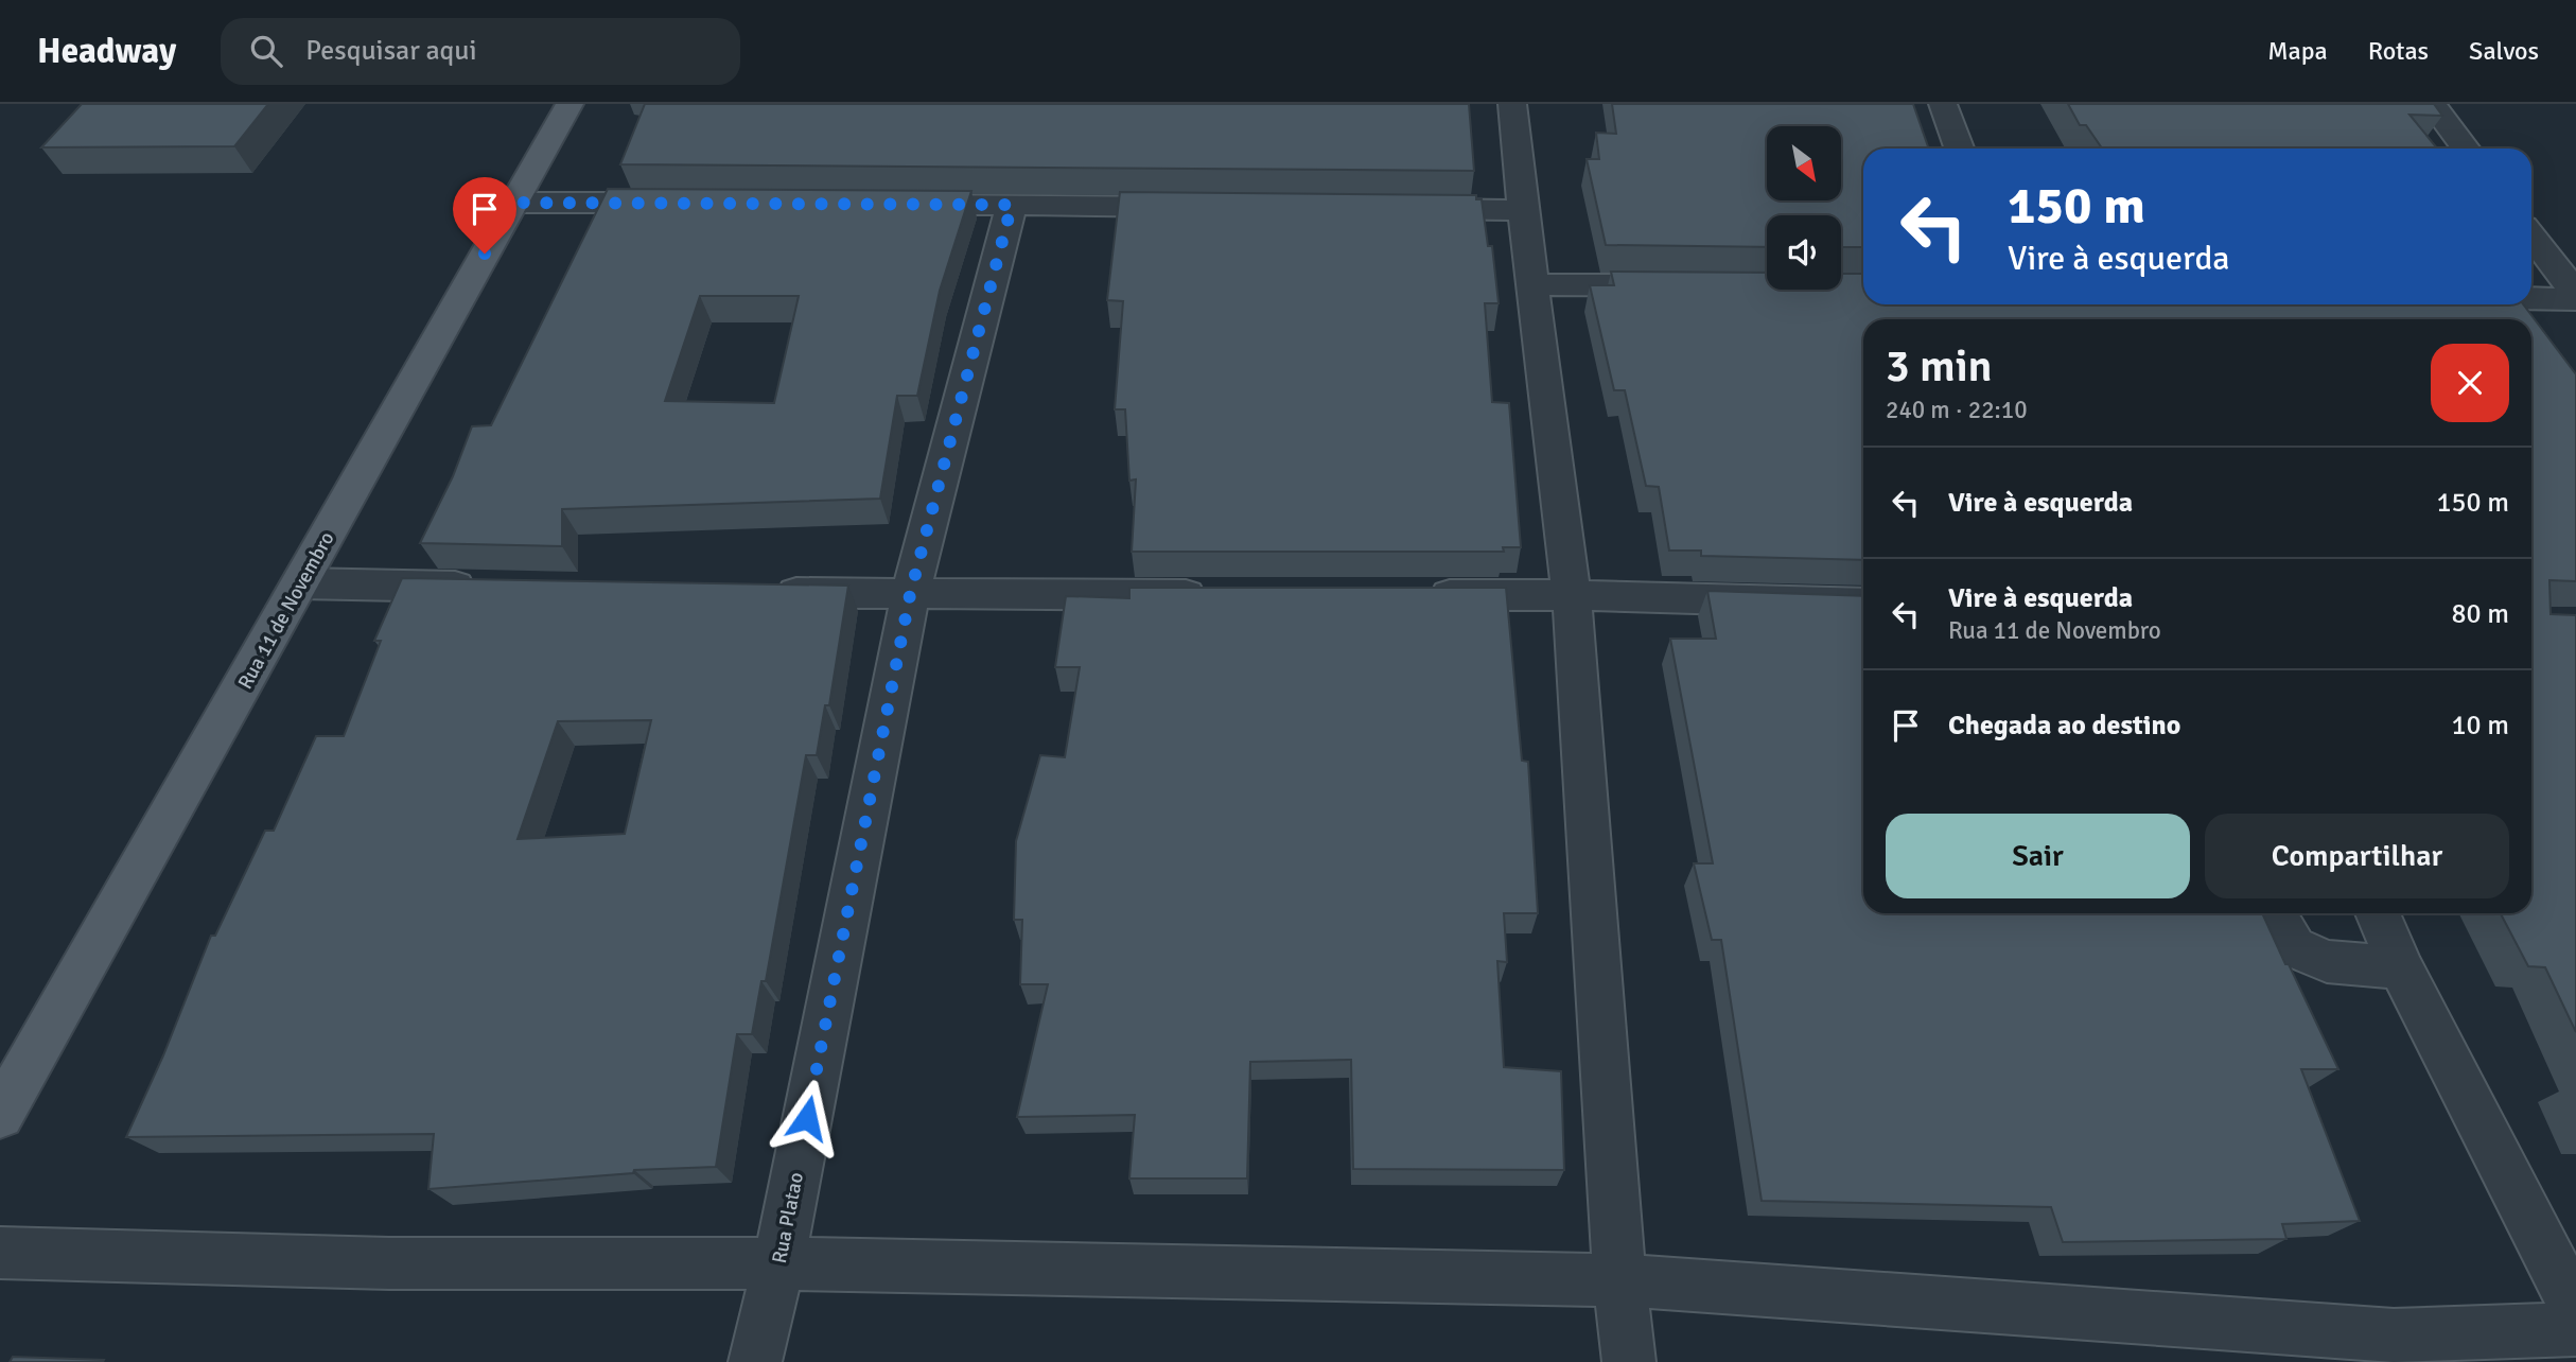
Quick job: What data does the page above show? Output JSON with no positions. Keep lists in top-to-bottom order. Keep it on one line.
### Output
{"streets":{"main road":["Rua 11 de Novembro"],"street":["Rua Platao"]},"north":"bottom right","page":{"header":"Headway","search":"Pesquisar aqui","nav":["Mapa","Rotas","Salvos"],"turn":["150 m","Vire à esquerda"],"heading":["3 min","240 m · 22:10"],"list":[{"name":"Vire à esquerda","value":"150 m"},{"name":"Vire à esquerda","note":"Rua 11 de Novembro","value":"80 m"},{"name":"Chegada ao destino","value":"10 m"}],"buttons":["Sair","Compartilhar"]}}
